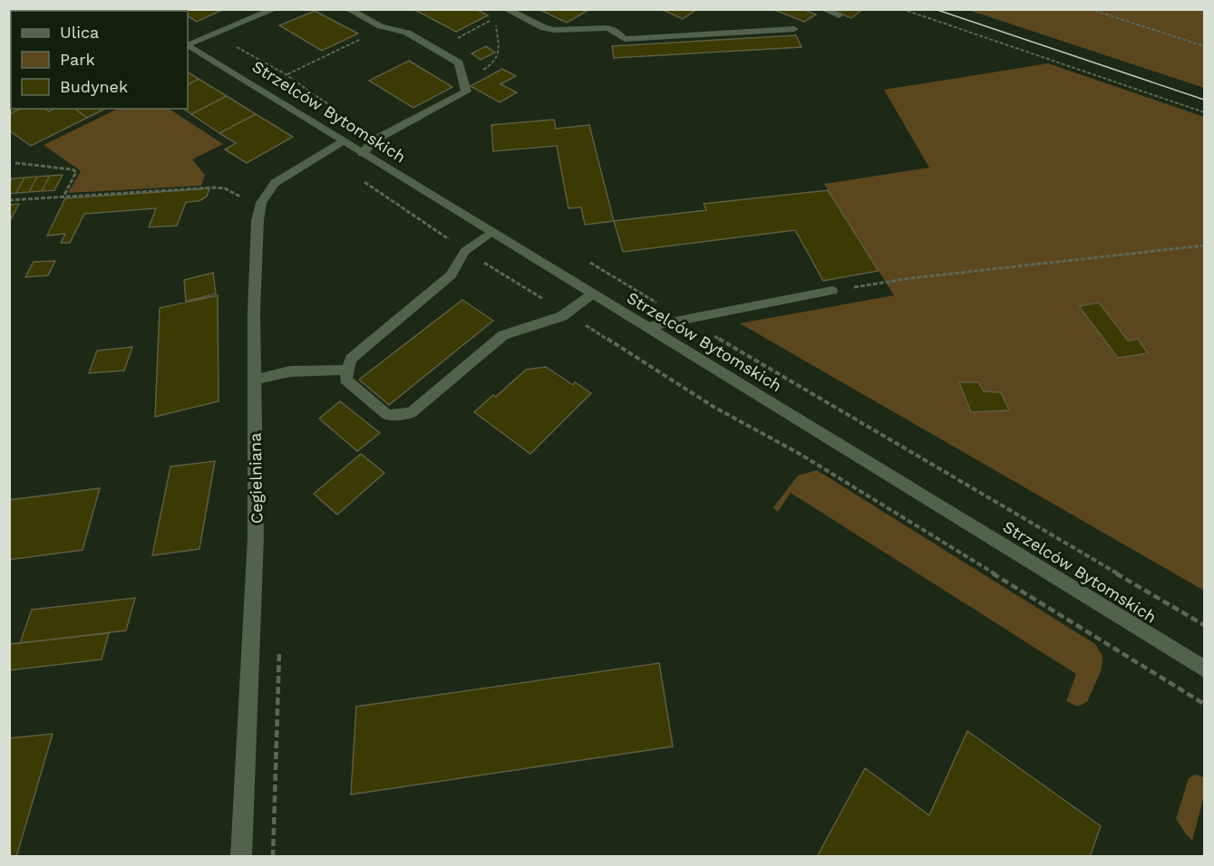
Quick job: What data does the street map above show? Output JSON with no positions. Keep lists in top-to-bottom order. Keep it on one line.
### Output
{"streets":{"street":["Strzelców Bytomskich","Cegielniana"]},"crossings":[["Strzelców Bytomskich","Cegielniana"]],"legend":["Ulica","Park","Budynek"]}
